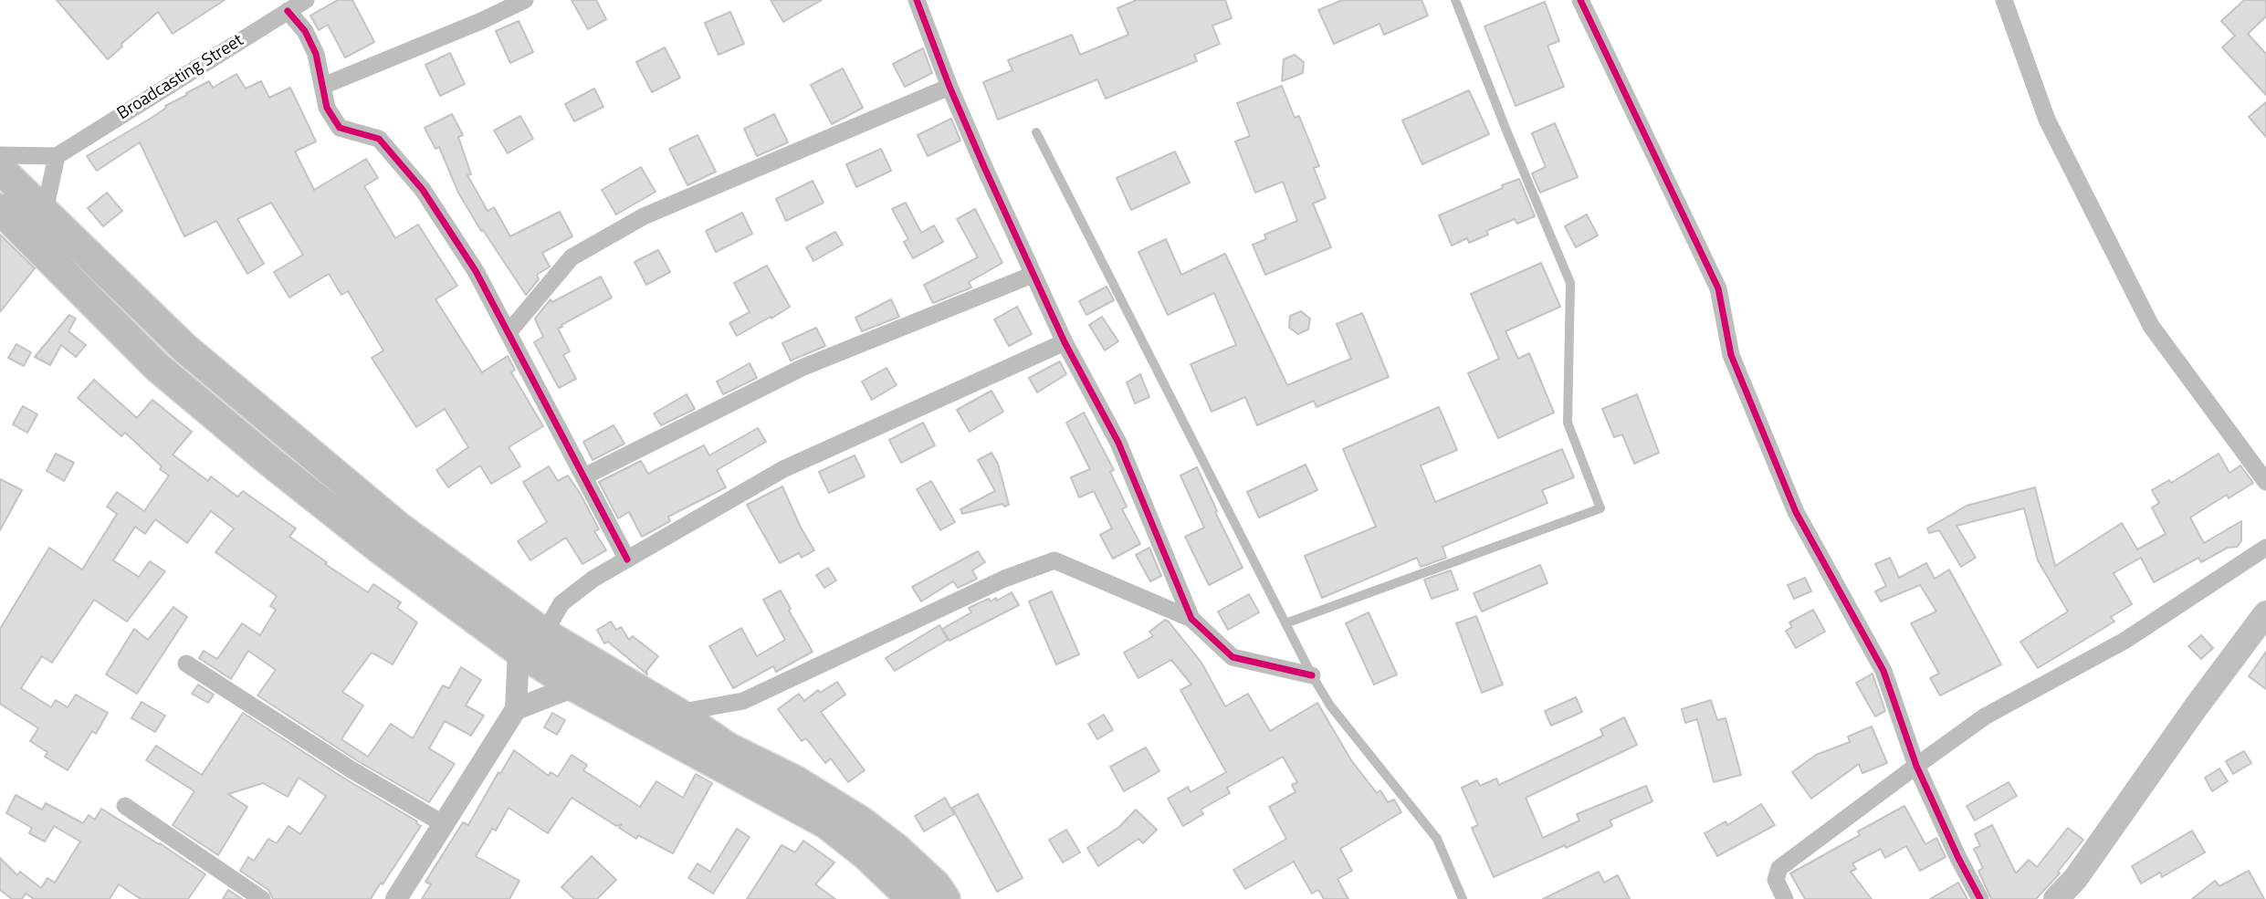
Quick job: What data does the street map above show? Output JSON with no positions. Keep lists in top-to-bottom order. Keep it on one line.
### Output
{"streets":{"street":["Broadcasting Street"]}}
